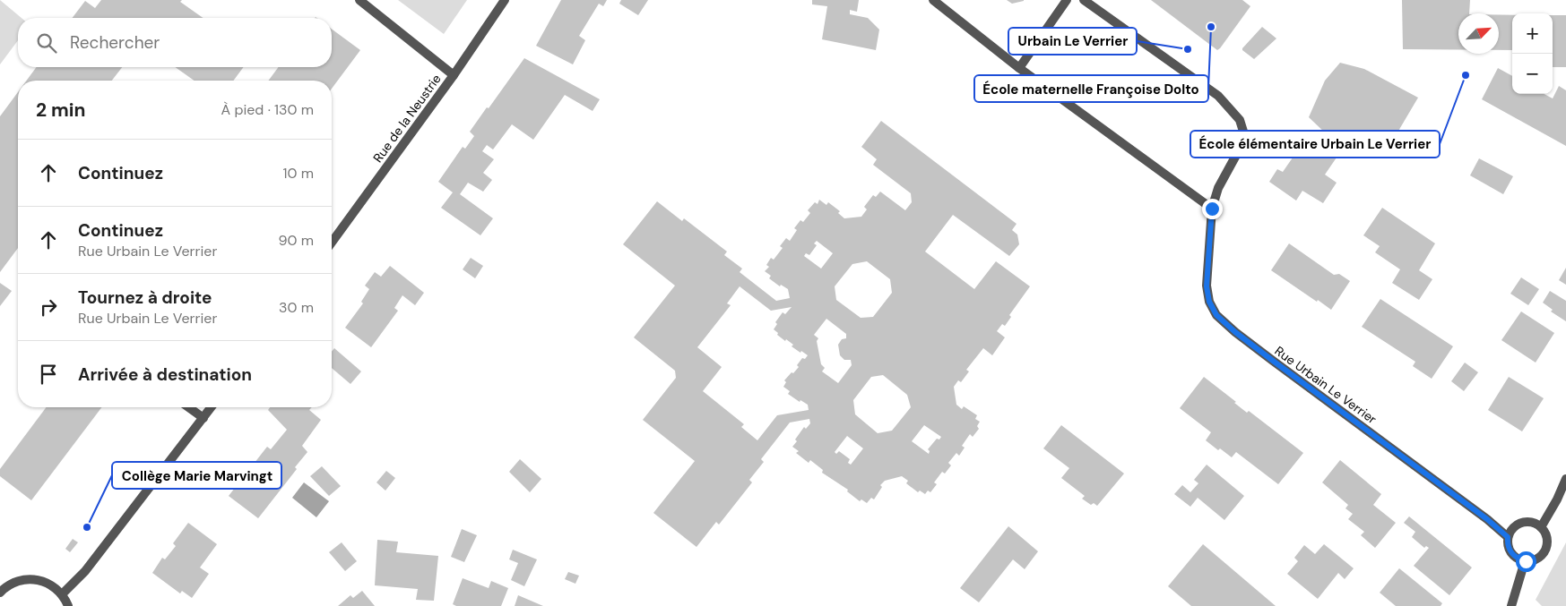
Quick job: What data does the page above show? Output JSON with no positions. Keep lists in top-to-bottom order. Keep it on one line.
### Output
{"streets":{"street":["Rue de la Neustrie","Rue Urbain Le Verrier"]},"places":["École maternelle Françoise Dolto","Urbain Le Verrier","École élémentaire Urbain Le Verrier","Collège Marie Marvingt"],"north":"top right","page":{"map_buttons":["+","−"],"search":"Rechercher","heading":["2 min","À pied · 130 m"],"list":[["Continuez","10 m"],["Continuez","Rue Urbain Le Verrier","90 m"],["Tournez à droite","Rue Urbain Le Verrier","30 m"],"Arrivée à destination"]}}
